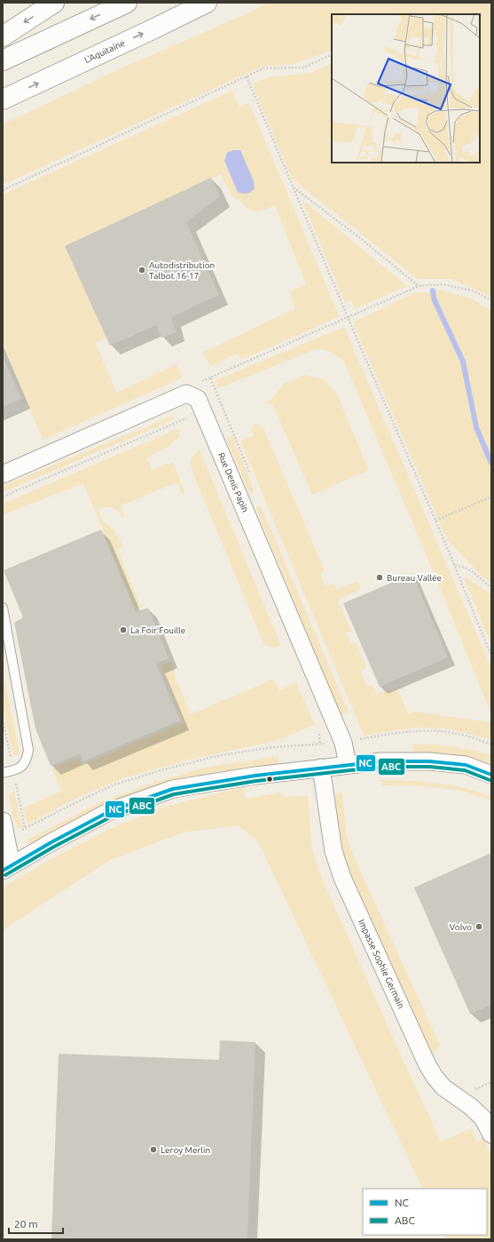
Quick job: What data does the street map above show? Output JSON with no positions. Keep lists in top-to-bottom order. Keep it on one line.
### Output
{"streets":{"highway":["L'Aquitaine"],"street":["Rue Denis Papin","Impasse Sophie Germain"]},"places":["Autodistribution Talbot 16-17","Bureau Vallée","La Foir'Fouille","Volvo","Leroy Merlin"],"lines":["transit line NC","transit line ABC"],"legend":["NC","ABC"],"scale_bar":"20 m"}
